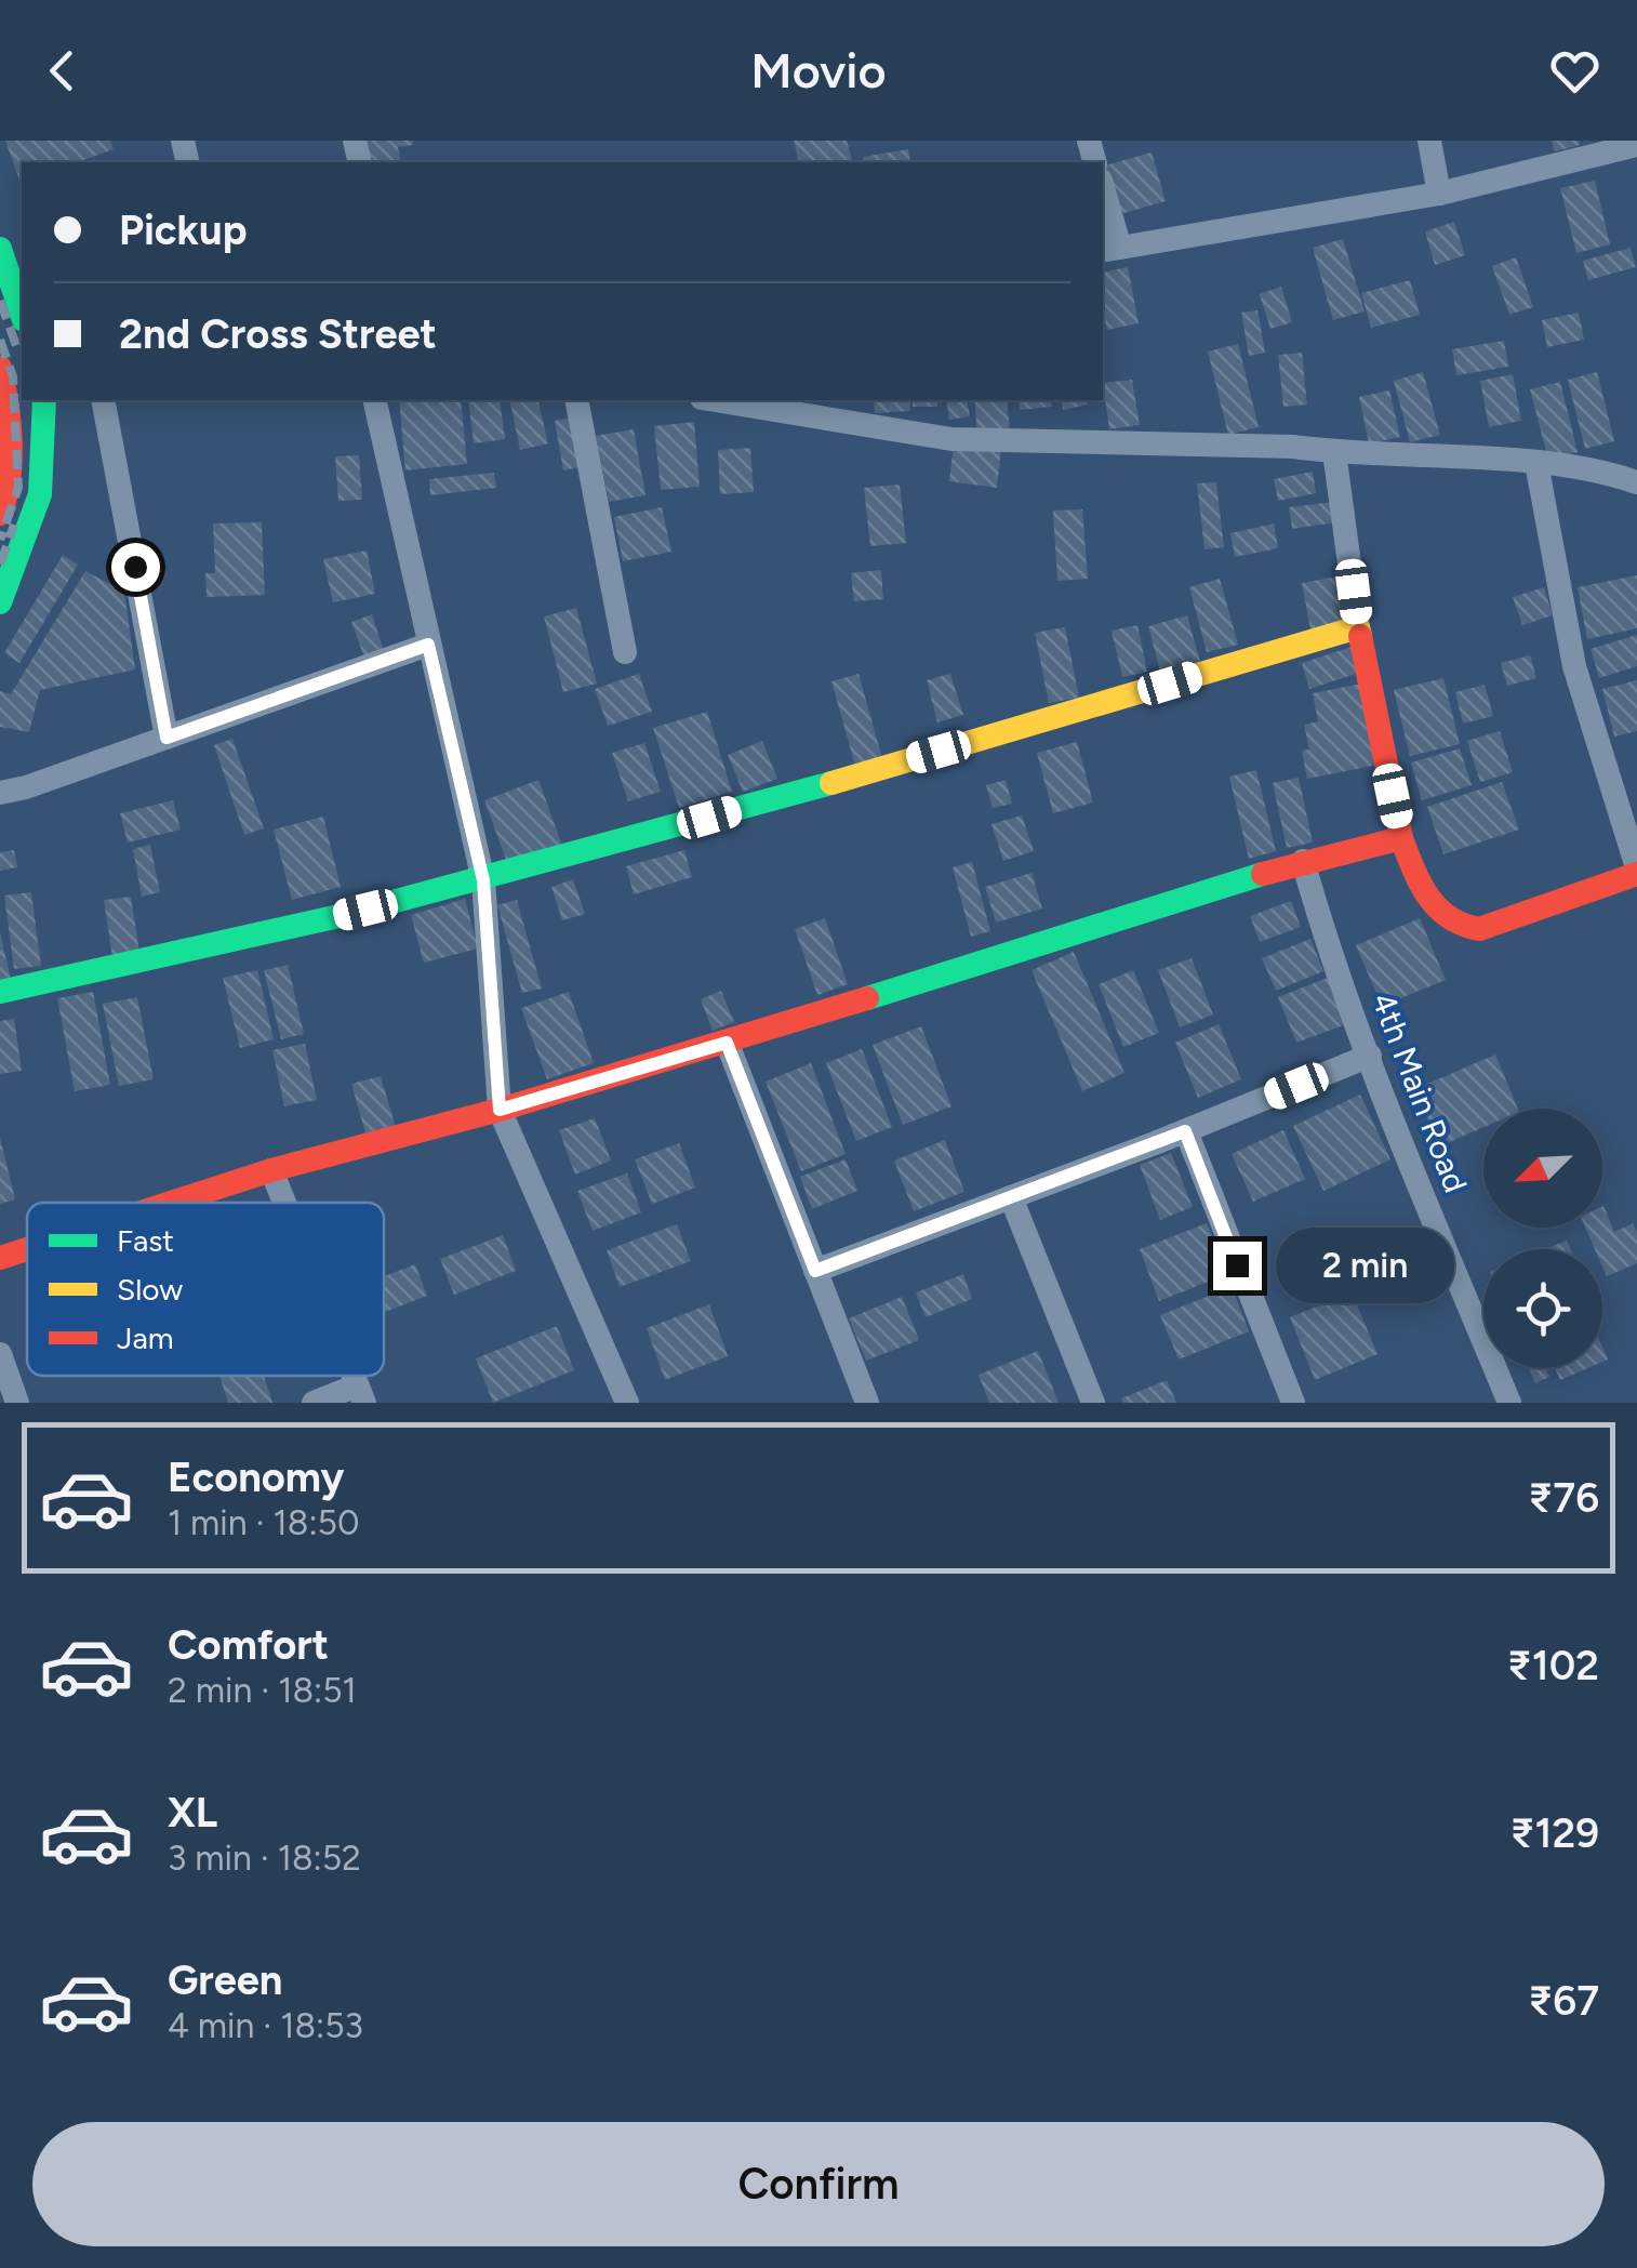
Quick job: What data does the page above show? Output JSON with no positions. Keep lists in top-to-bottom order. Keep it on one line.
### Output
{"streets":{"street":["4th Main Road"]},"legend":["Fast","Slow","Jam"],"north":"bottom left","page":{"header":"Movio","banner":["Pickup","2nd Cross Street"],"bubble":"2 min","list":[{"name":"Economy","note":"1 min · 18:50","value":"₹76"},{"name":"Comfort","note":"2 min · 18:51","value":"₹102"},{"name":"XL","note":"3 min · 18:52","value":"₹129"},{"name":"Green","note":"4 min · 18:53","value":"₹67"}],"buttons":"Confirm"}}
